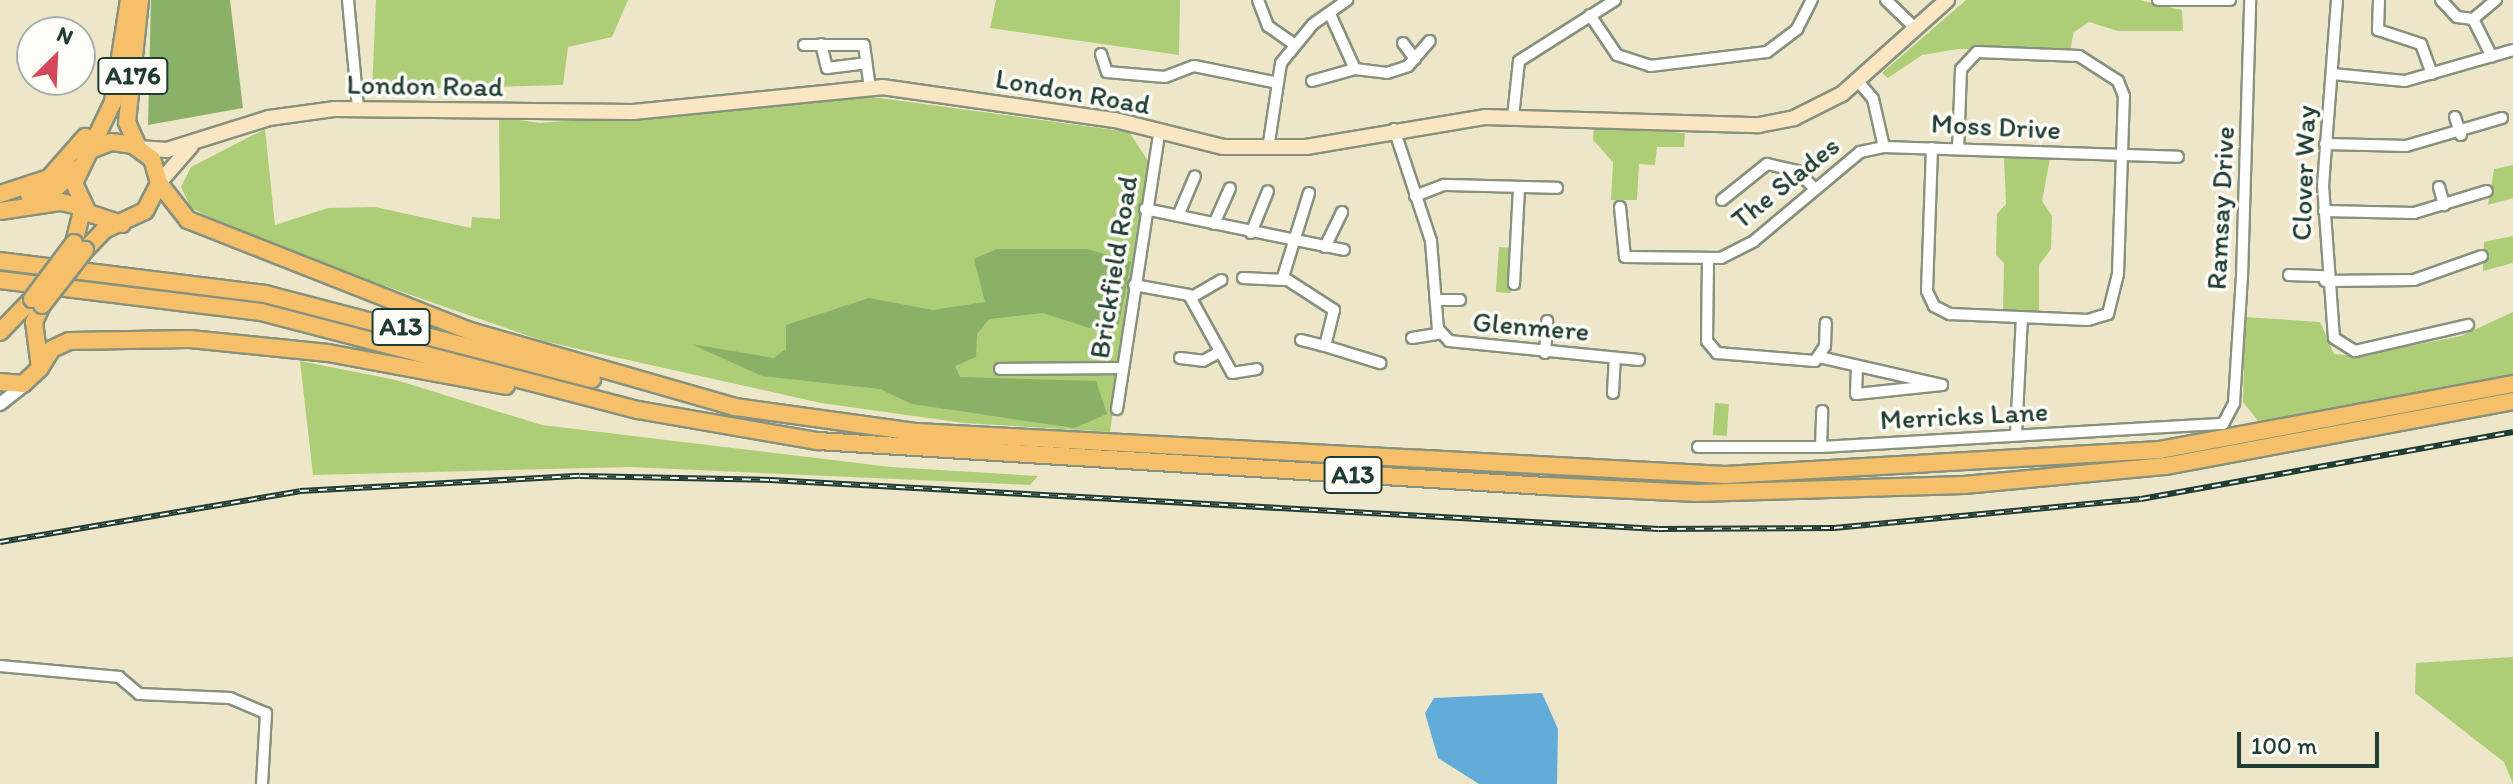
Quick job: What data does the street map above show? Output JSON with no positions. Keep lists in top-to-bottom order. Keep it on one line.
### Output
{"streets":{"main road":["A176","London Road","A13"],"street":["Moss Drive","Clover Way","The Slades","Ramsay Drive","Brickfield Road","Glenmere","Merricks Lane"]},"crossings":[["A176","London Road"],["A176","A13"],["London Road","Brickfield Road"],["London Road","Glenmere"],["London Road","A13"],["Moss Drive","The Slades"],["Ramsay Drive","Merricks Lane"]],"scale_bar":"100 m","north":"top right"}
